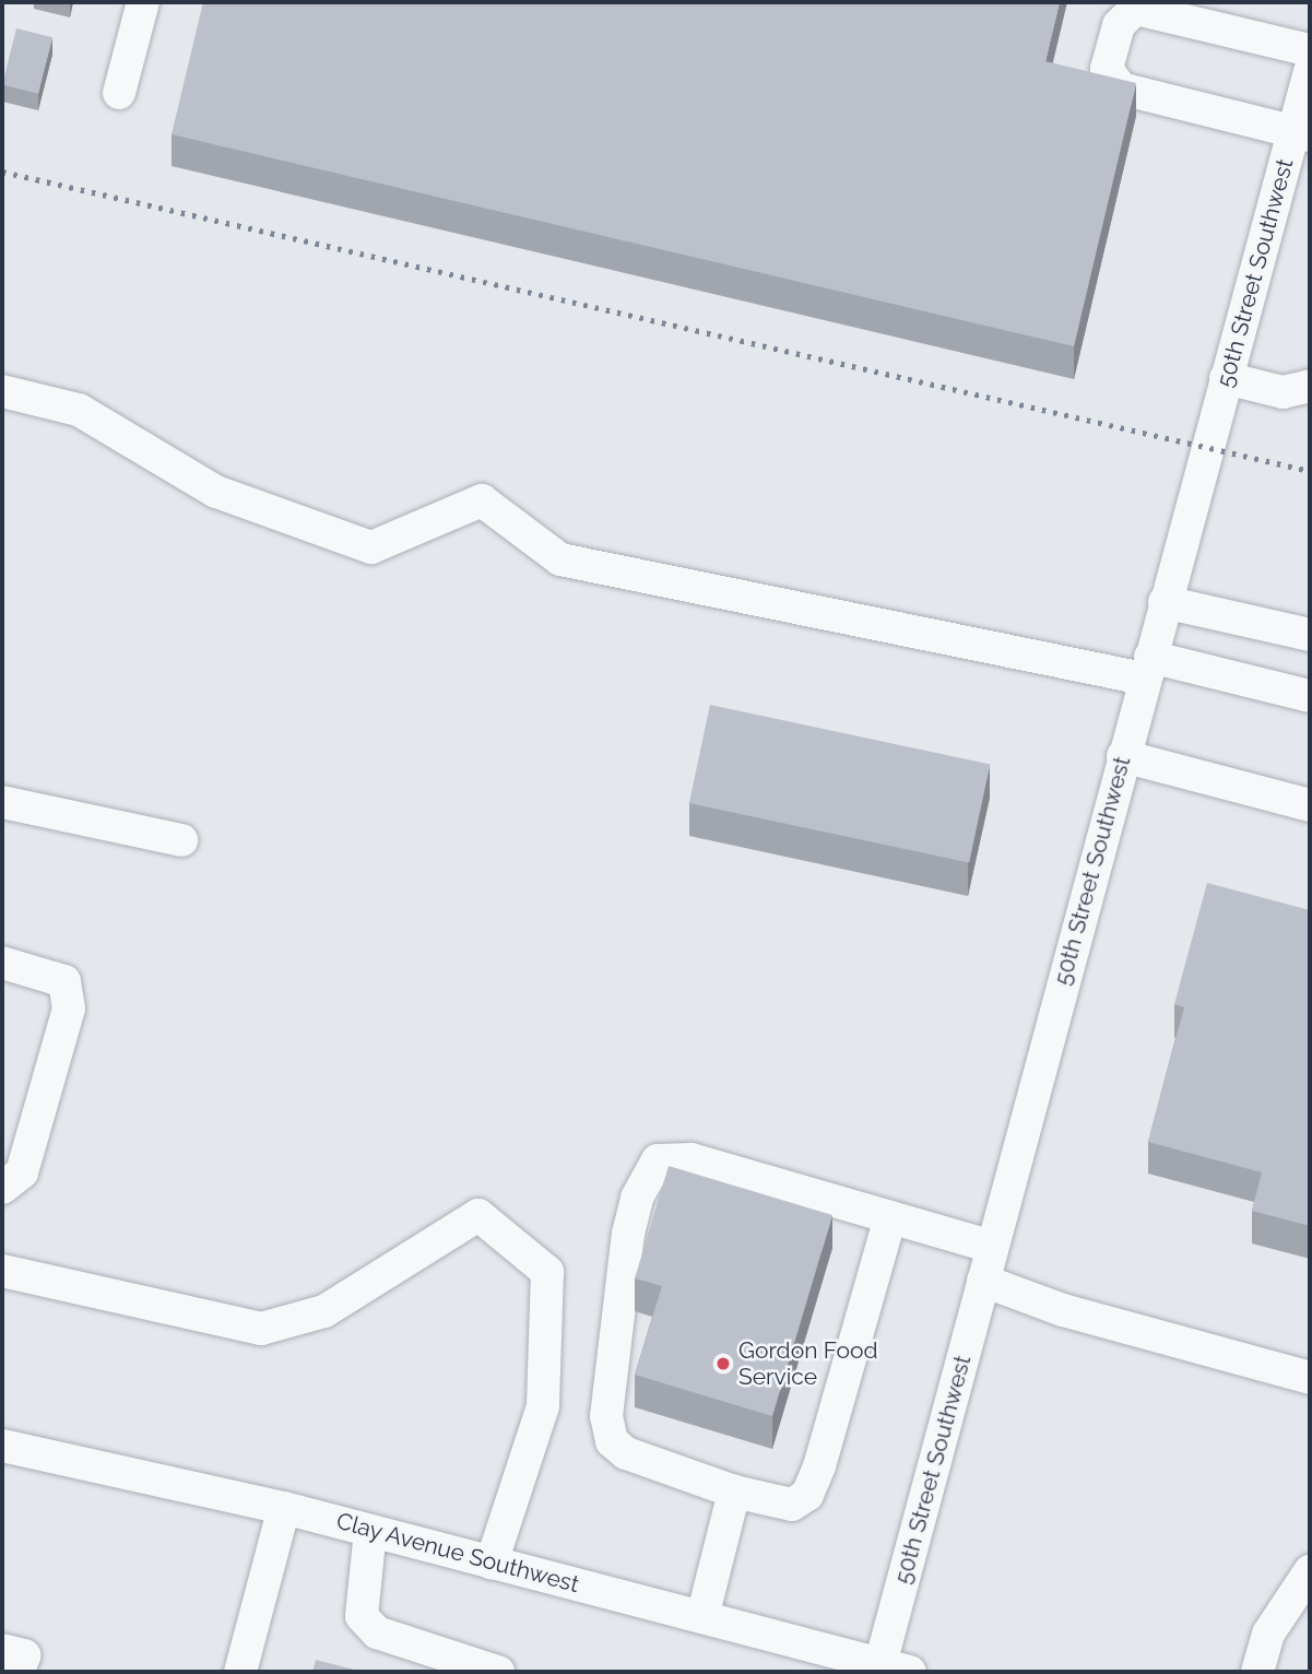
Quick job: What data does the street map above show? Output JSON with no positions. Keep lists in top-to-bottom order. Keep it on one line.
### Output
{"streets":{"street":["50th Street Southwest","Clay Avenue Southwest"]},"crossings":[["50th Street Southwest","Clay Avenue Southwest"]],"places":["Gordon Food Service"]}
